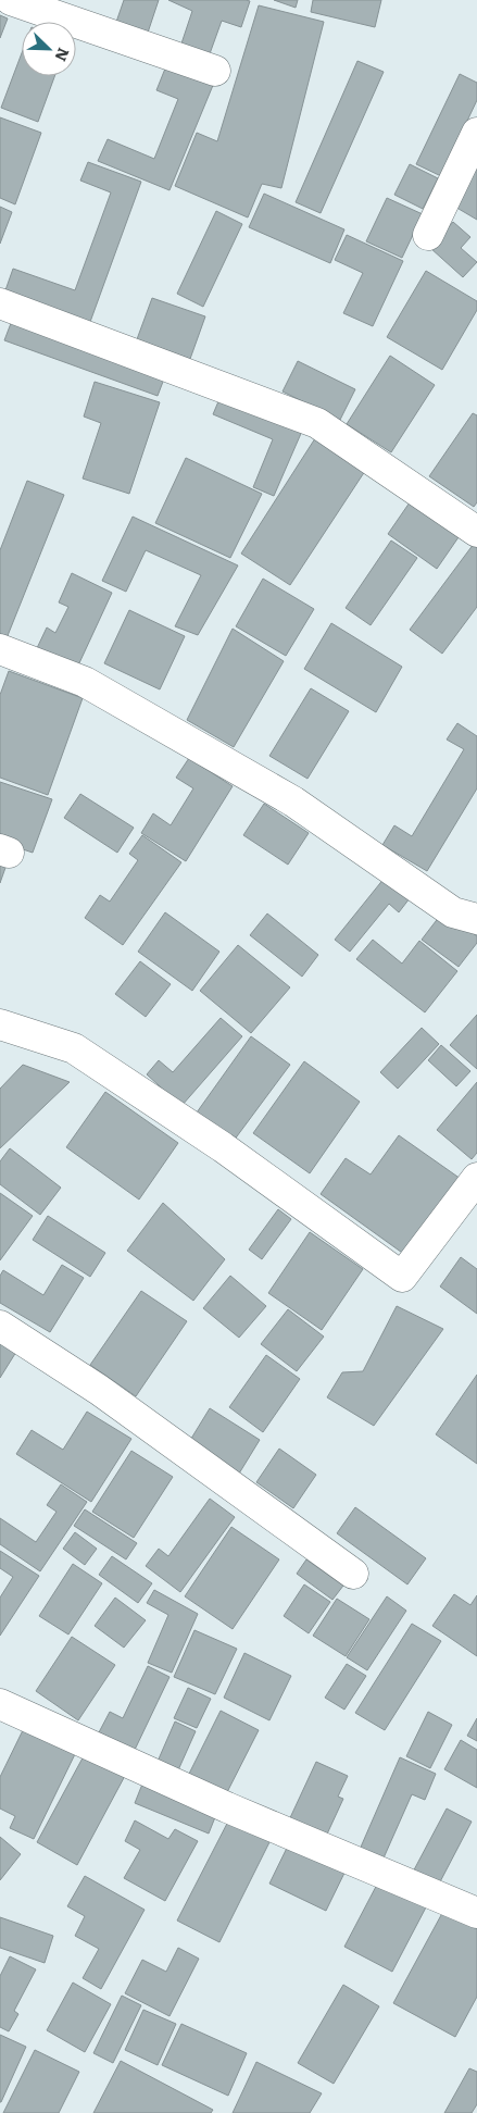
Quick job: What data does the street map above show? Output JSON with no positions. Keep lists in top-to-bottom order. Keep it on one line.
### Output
{"north":"bottom right"}
